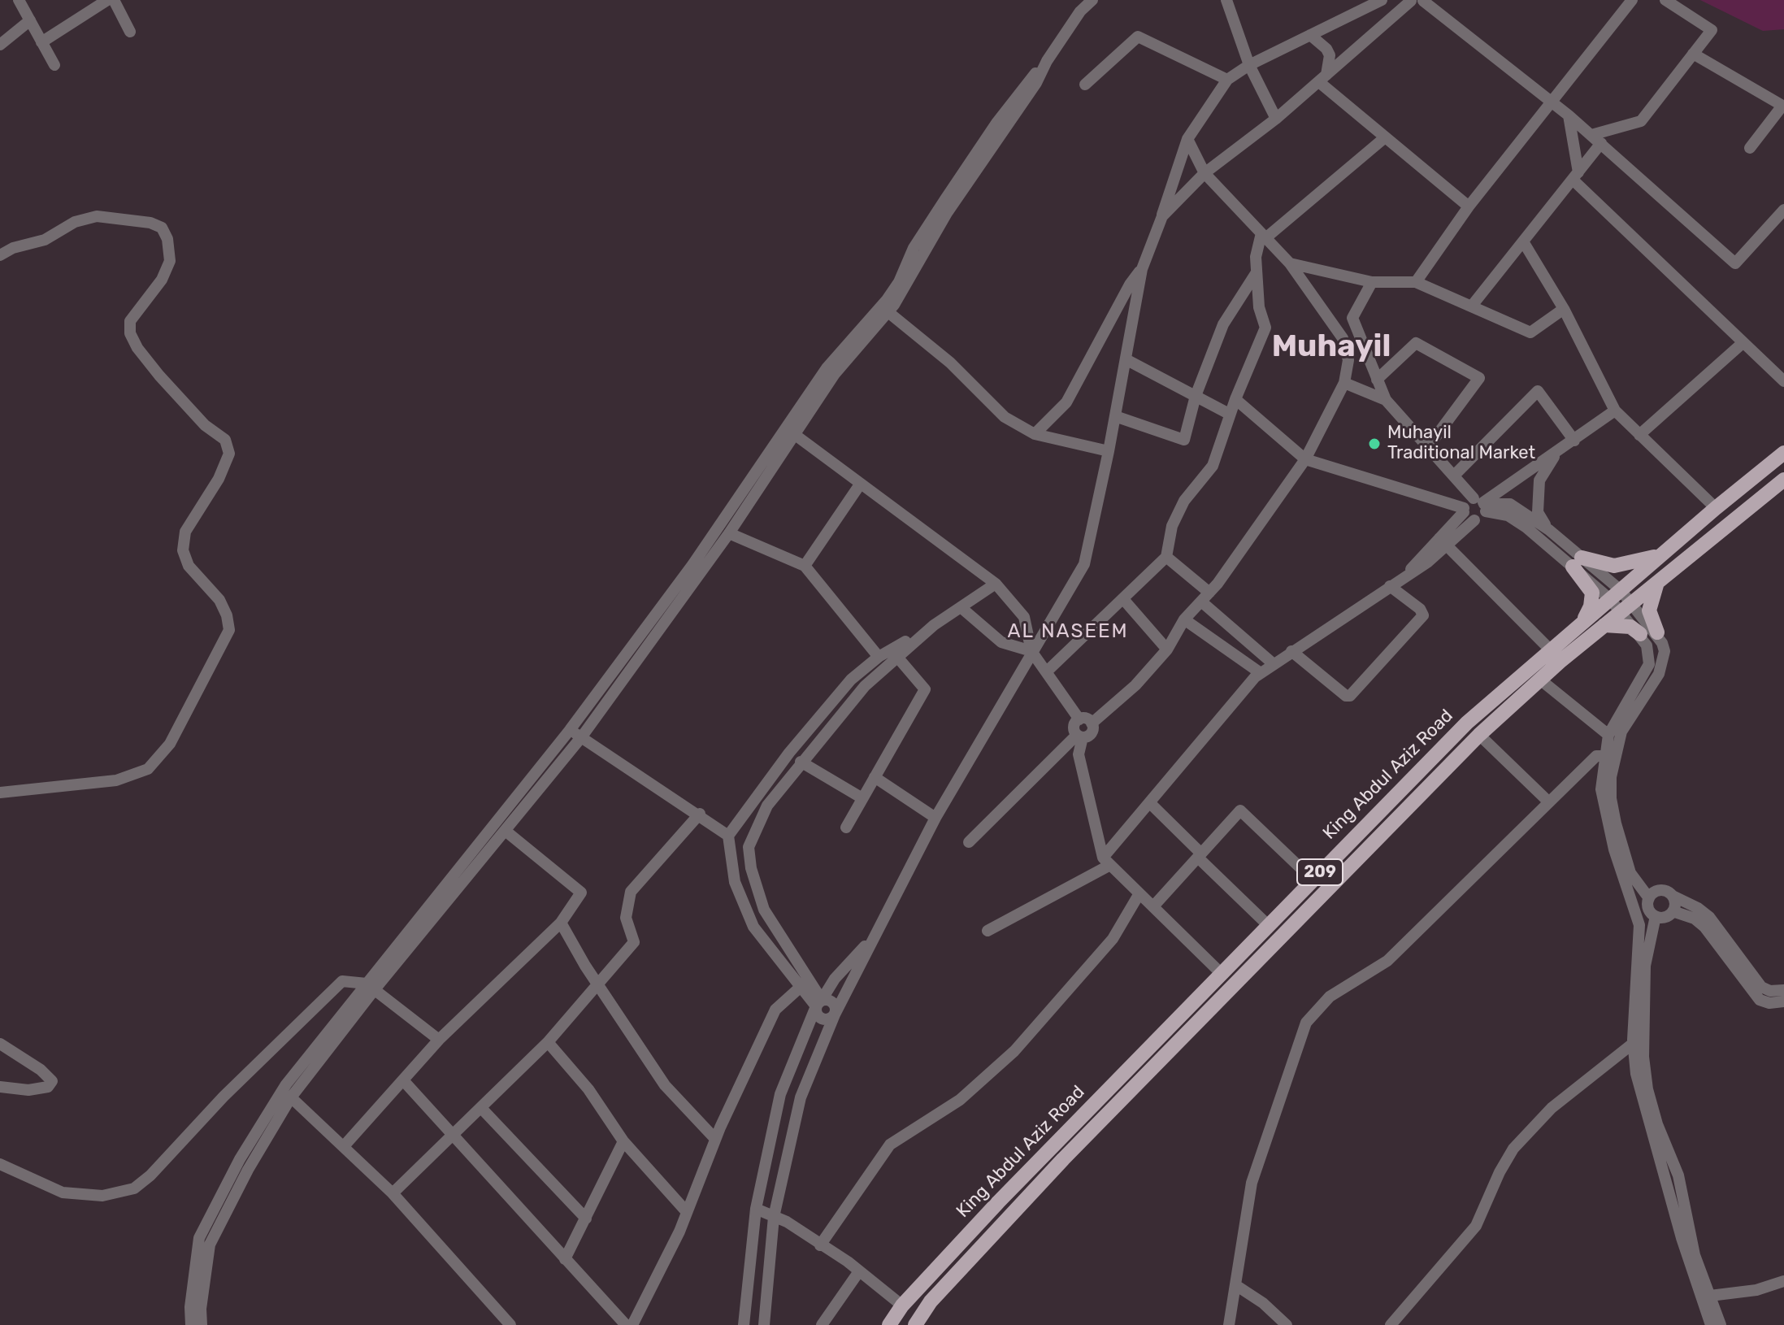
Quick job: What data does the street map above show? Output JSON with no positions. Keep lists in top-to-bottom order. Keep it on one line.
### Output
{"streets":{"main road":["King Abdul Aziz Road","209"]},"districts":["Muhayil","AL NASEEM"],"places":["Muhayil Traditional Market"]}
